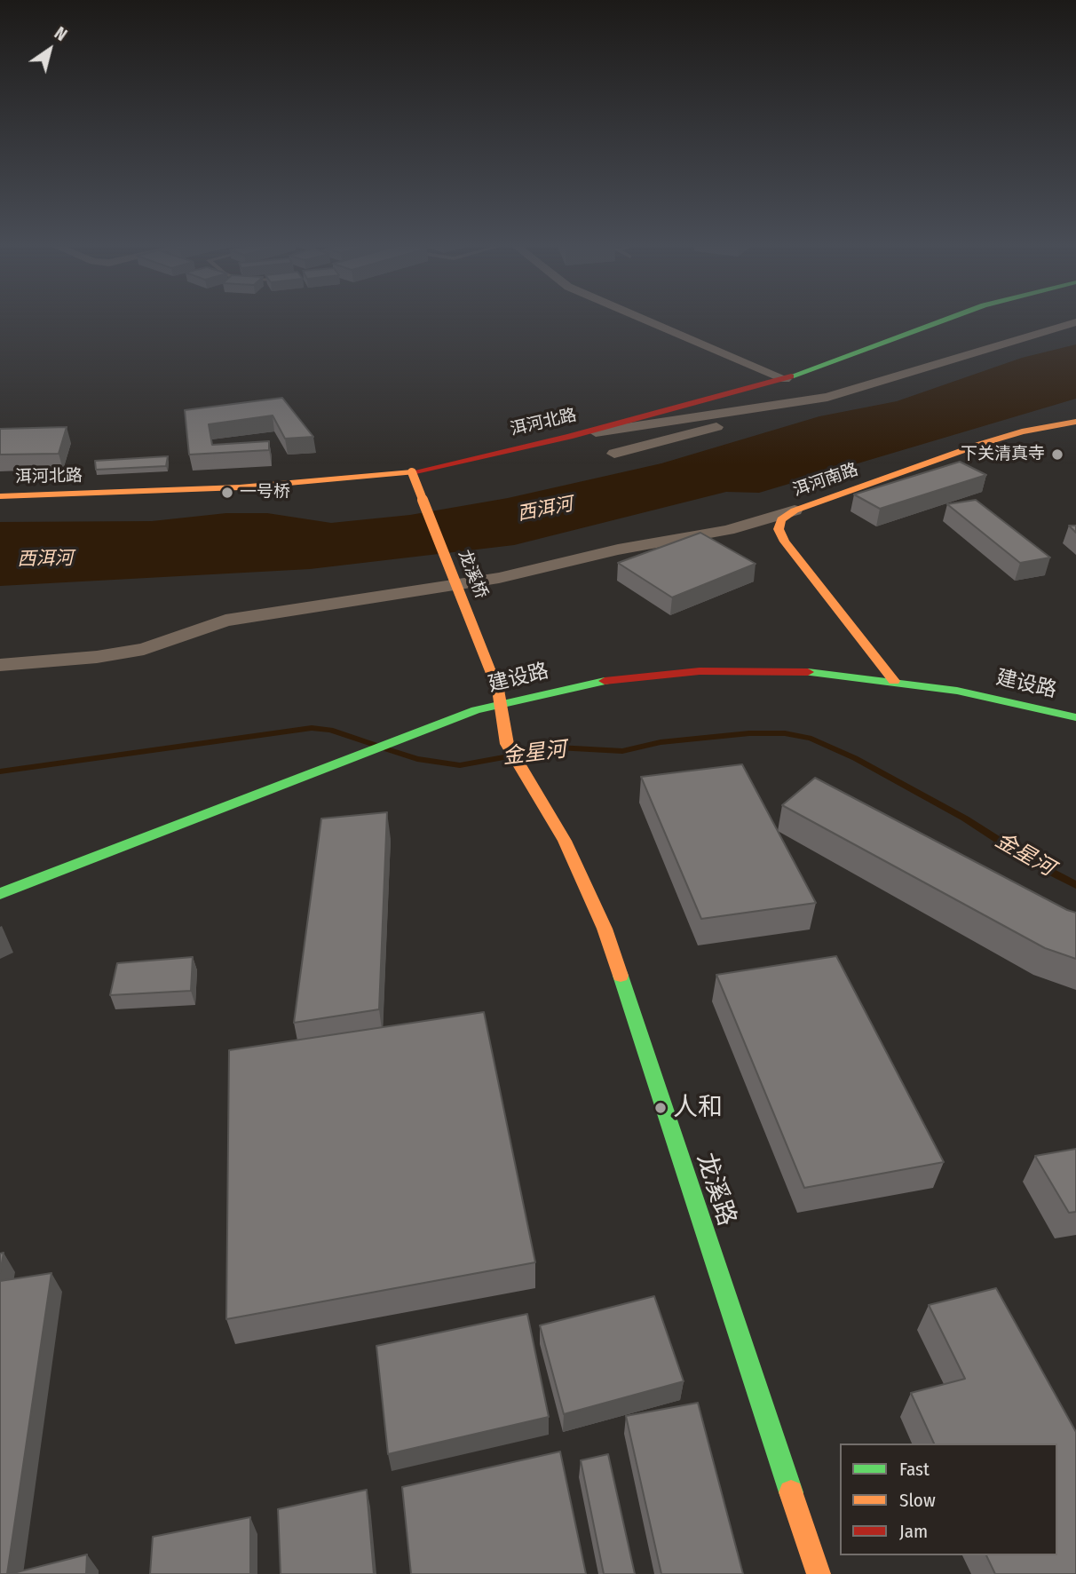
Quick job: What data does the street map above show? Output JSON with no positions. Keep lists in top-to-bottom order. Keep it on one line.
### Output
{"streets":{"main road":["洱河北路","洱河南路","龙溪桥","建设路","龙溪路"]},"crossings":[["洱河北路","龙溪桥"],["洱河南路","建设路"],["龙溪桥","建设路"],["龙溪桥","龙溪路"],["建设路","龙溪路"]],"water":["西洱河","金星河"],"places":["下关清真寺","一号桥","人和"],"legend":["Fast","Slow","Jam"],"north":"top right"}
